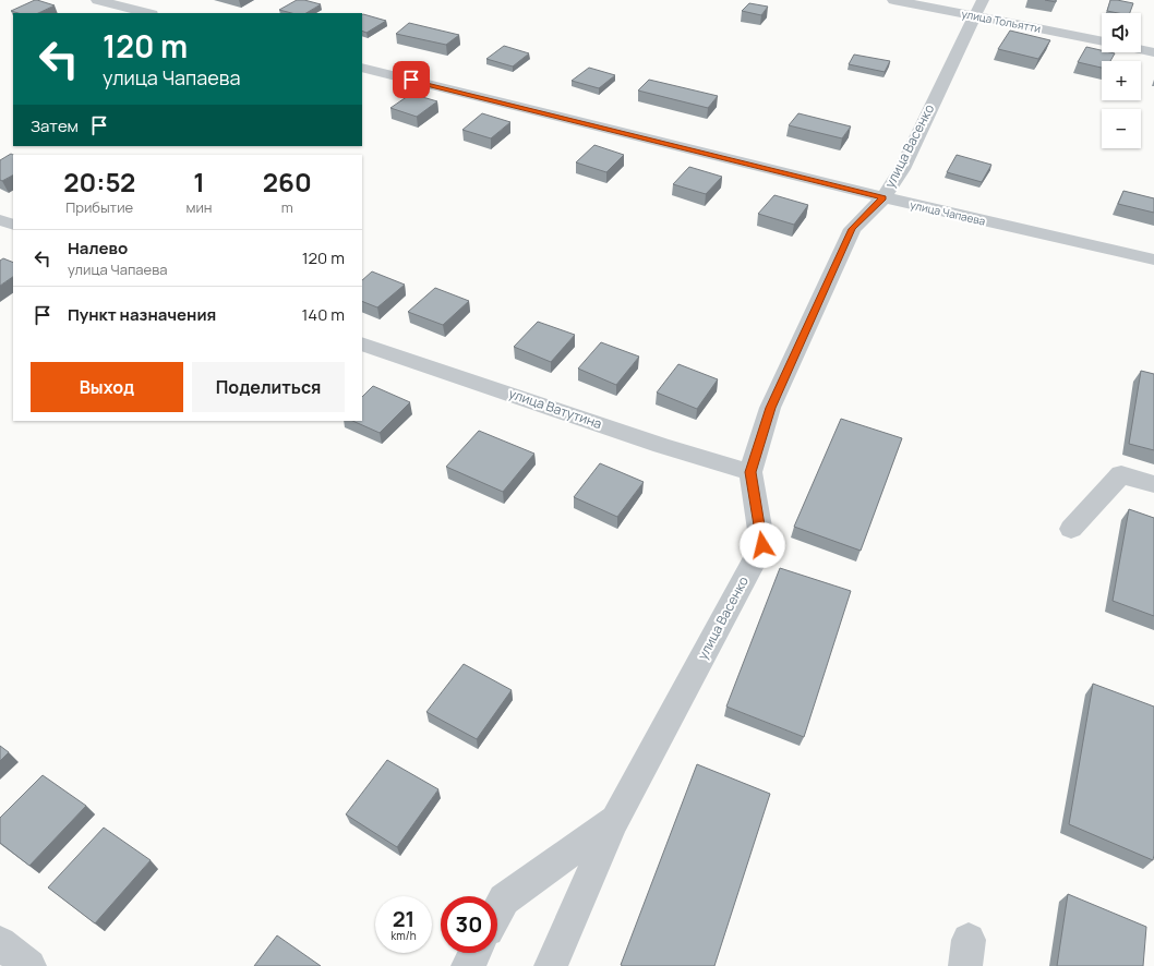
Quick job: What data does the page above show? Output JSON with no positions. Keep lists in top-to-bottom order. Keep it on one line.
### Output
{"streets":{"street":["улица Тольятти","улица Васенко","улица Чапаева","улица Ватутина"]},"crossings":[["улица Тольятти","улица Васенко"],["улица Васенко","улица Чапаева"],["улица Васенко","улица Ватутина"]],"page":{"map_buttons":["+","−"],"turn":["120 m","улица Чапаева"],"then":"Затем","eta":["20:52","Прибытие","1","мин","260","m"],"list":[{"name":"Налево","note":"улица Чапаева","value":"120 m"},{"name":"Пункт назначения","value":"140 m"}],"buttons":["Выход","Поделиться"],"speed":"21 km/h","limit":"30"}}
